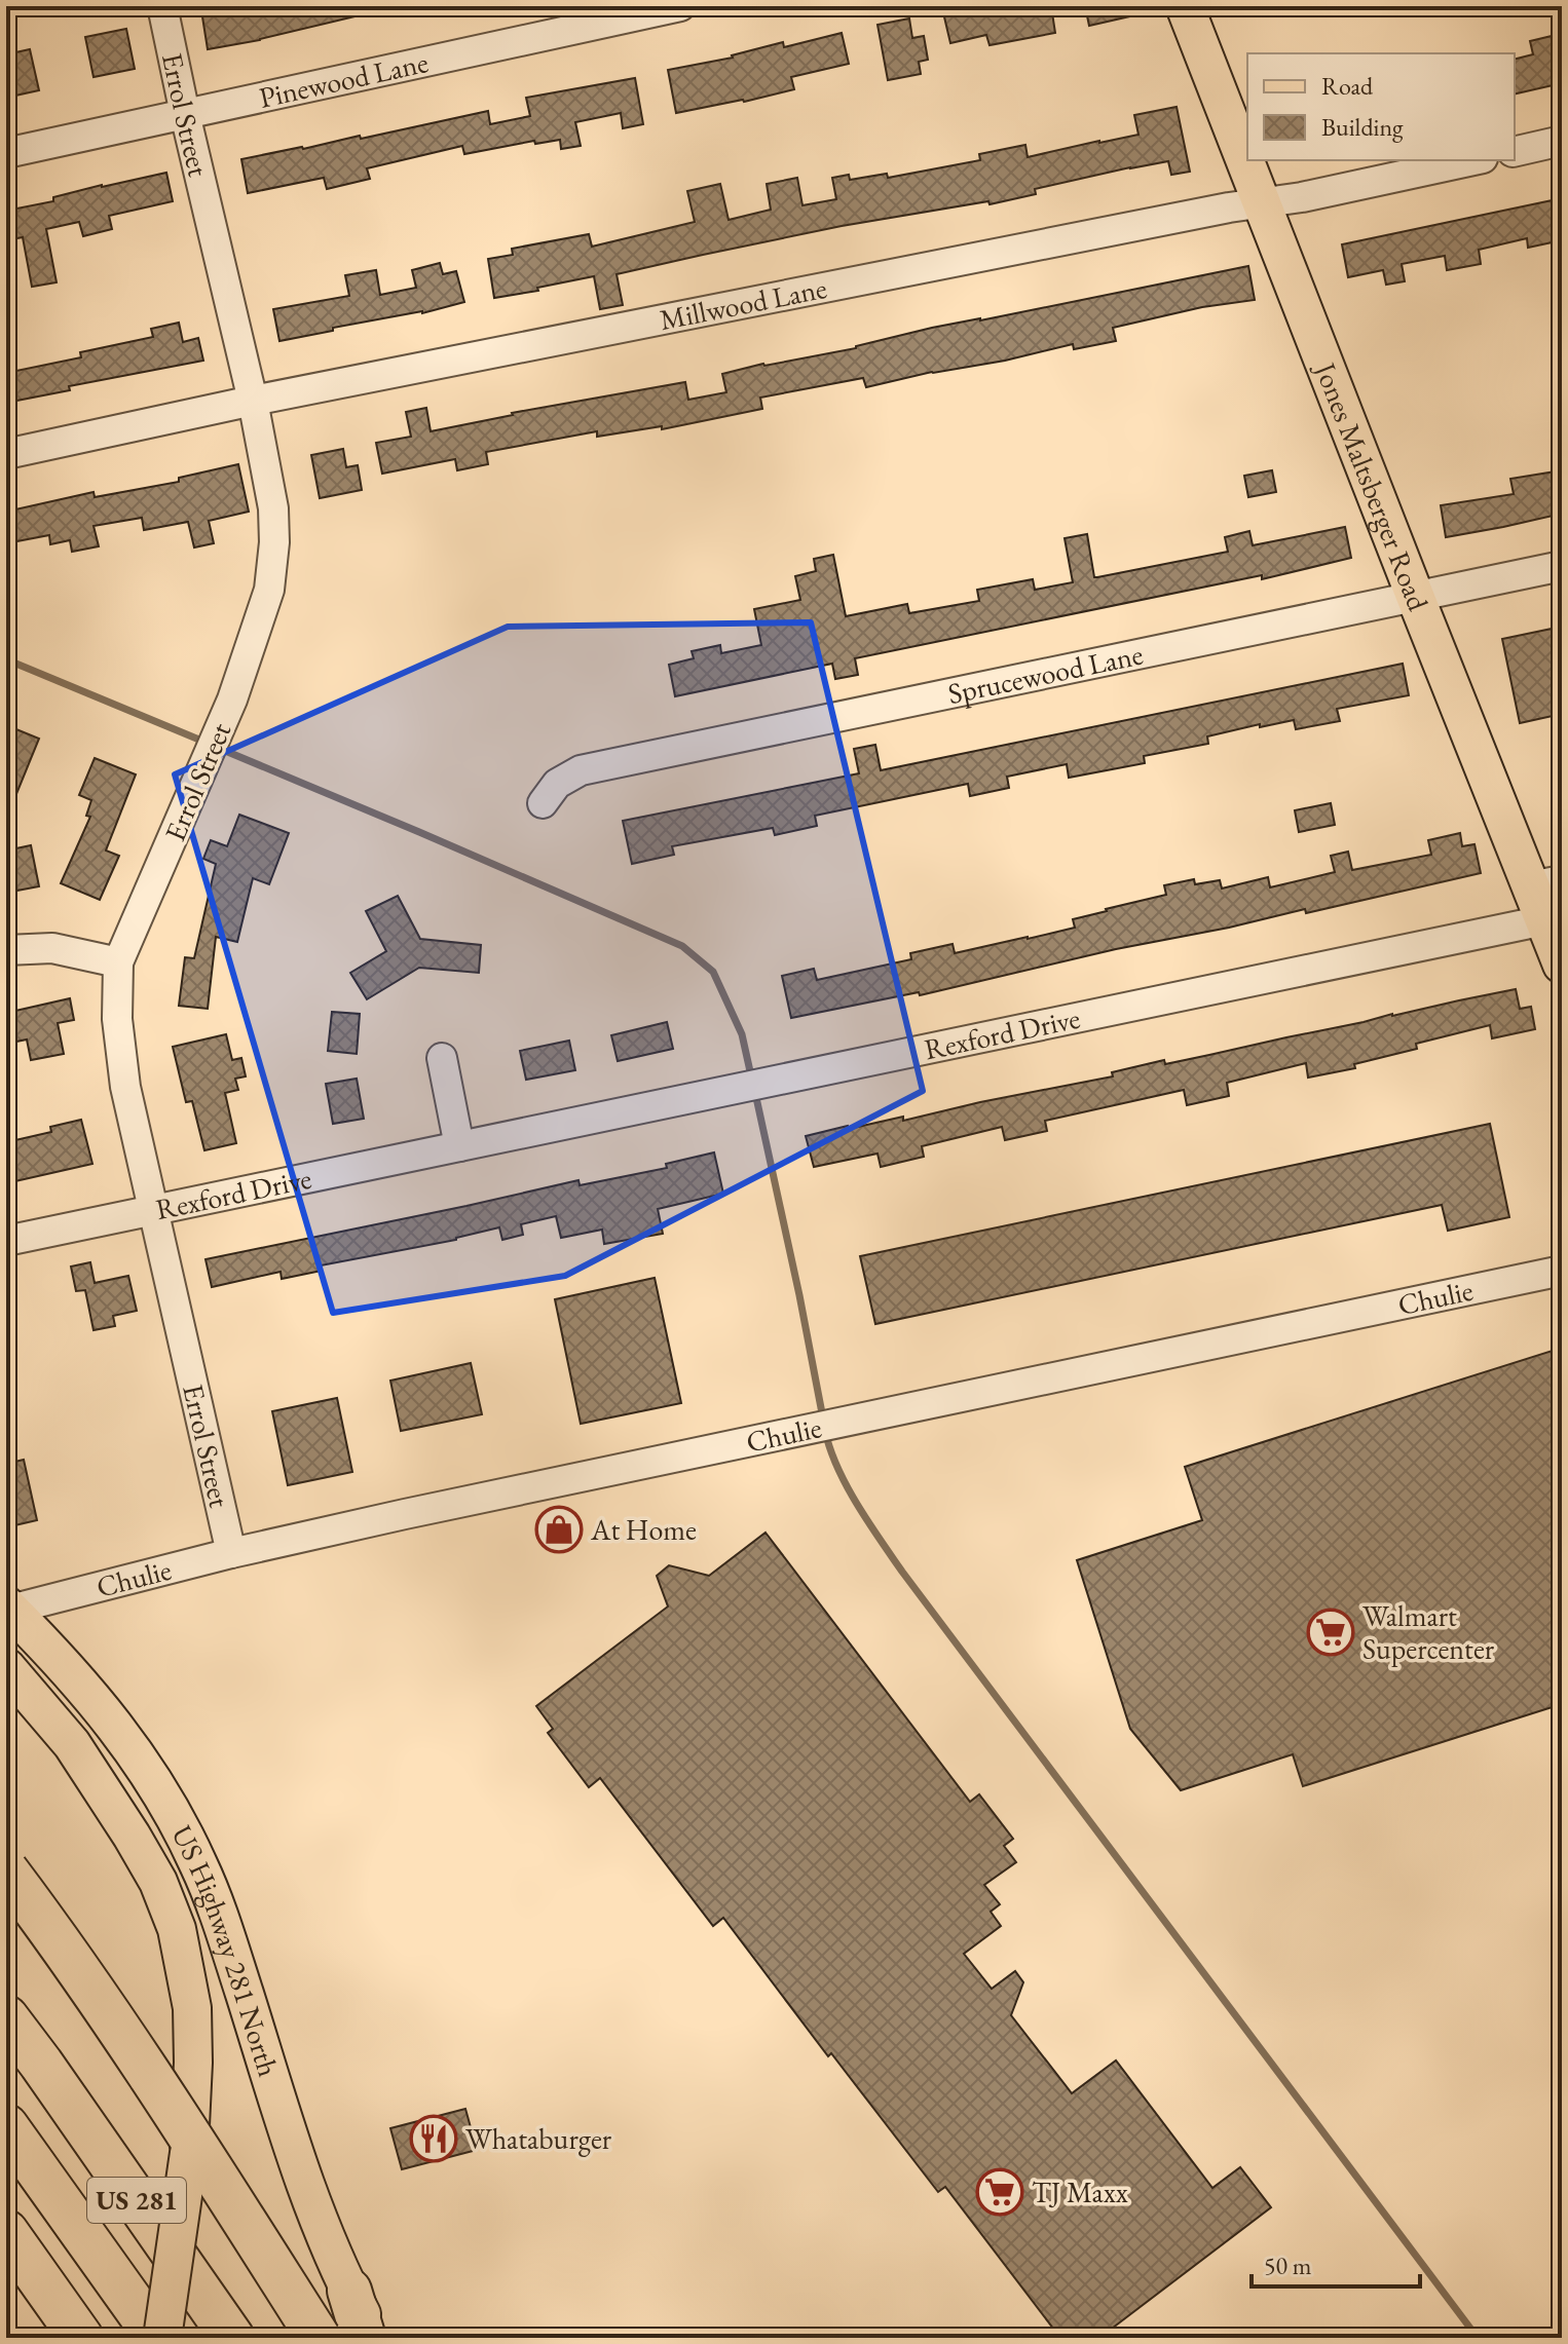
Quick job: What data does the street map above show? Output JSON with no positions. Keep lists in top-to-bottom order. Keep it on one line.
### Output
{"streets":{"highway":["US 281"],"main road":["Jones Maltsberger Road","US Highway 281 North"],"street":["Pinewood Lane","Errol Street","Millwood Lane","Sprucewood Lane","Rexford Drive","Chulie"]},"crossings":[["Pinewood Lane","Errol Street"],["Errol Street","Millwood Lane"],["Errol Street","Rexford Drive"],["Errol Street","Chulie"],["Millwood Lane","Jones Maltsberger Road"],["Jones Maltsberger Road","Sprucewood Lane"],["Jones Maltsberger Road","Rexford Drive"],["Chulie","US Highway 281 North"]],"places":{"shop":["At Home"],"supermarket":["Walmart Supercenter","TJ Maxx"],"restaurant":["Whataburger"]},"legend":["Road","Building"],"scale_bar":"50 m"}
